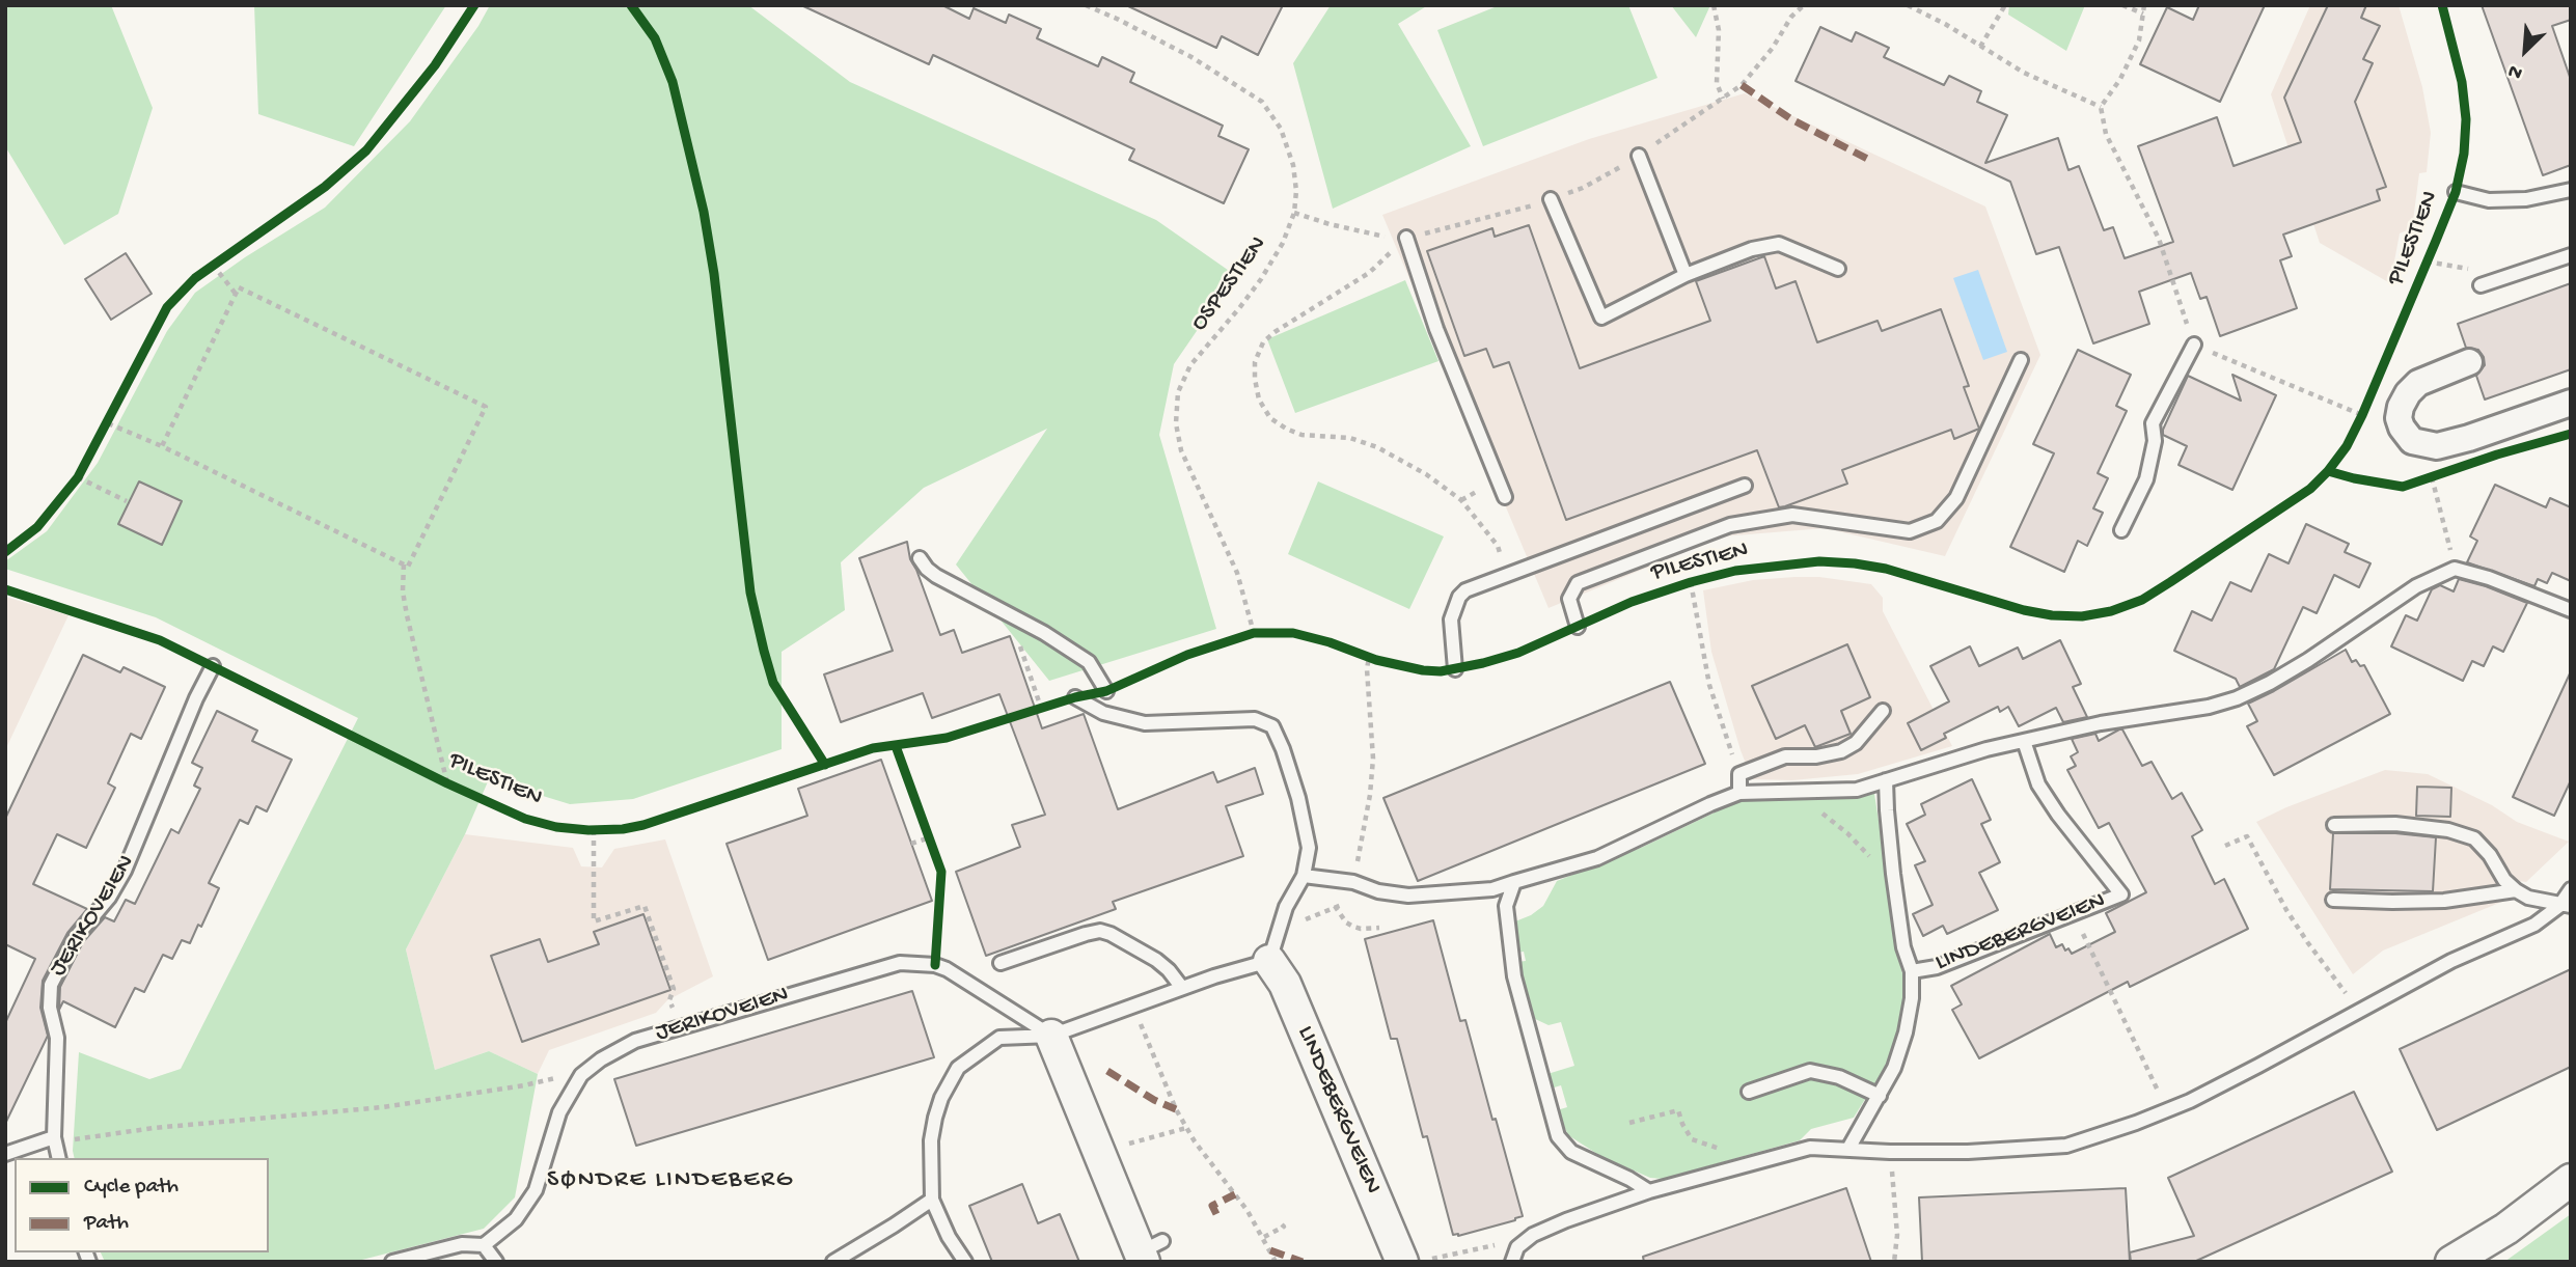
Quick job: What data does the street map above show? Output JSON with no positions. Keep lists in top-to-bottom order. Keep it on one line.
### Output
{"streets":{"street":["LINDEBERGVEIEN"],"lane":["JERIKOVEIEN"],"path":["OSPESTIEN"],"cycle path":["PILESTIEN"]},"districts":["SØNDRE LINDEBERG"],"legend":["Cycle path","Path"],"north":"bottom left"}
